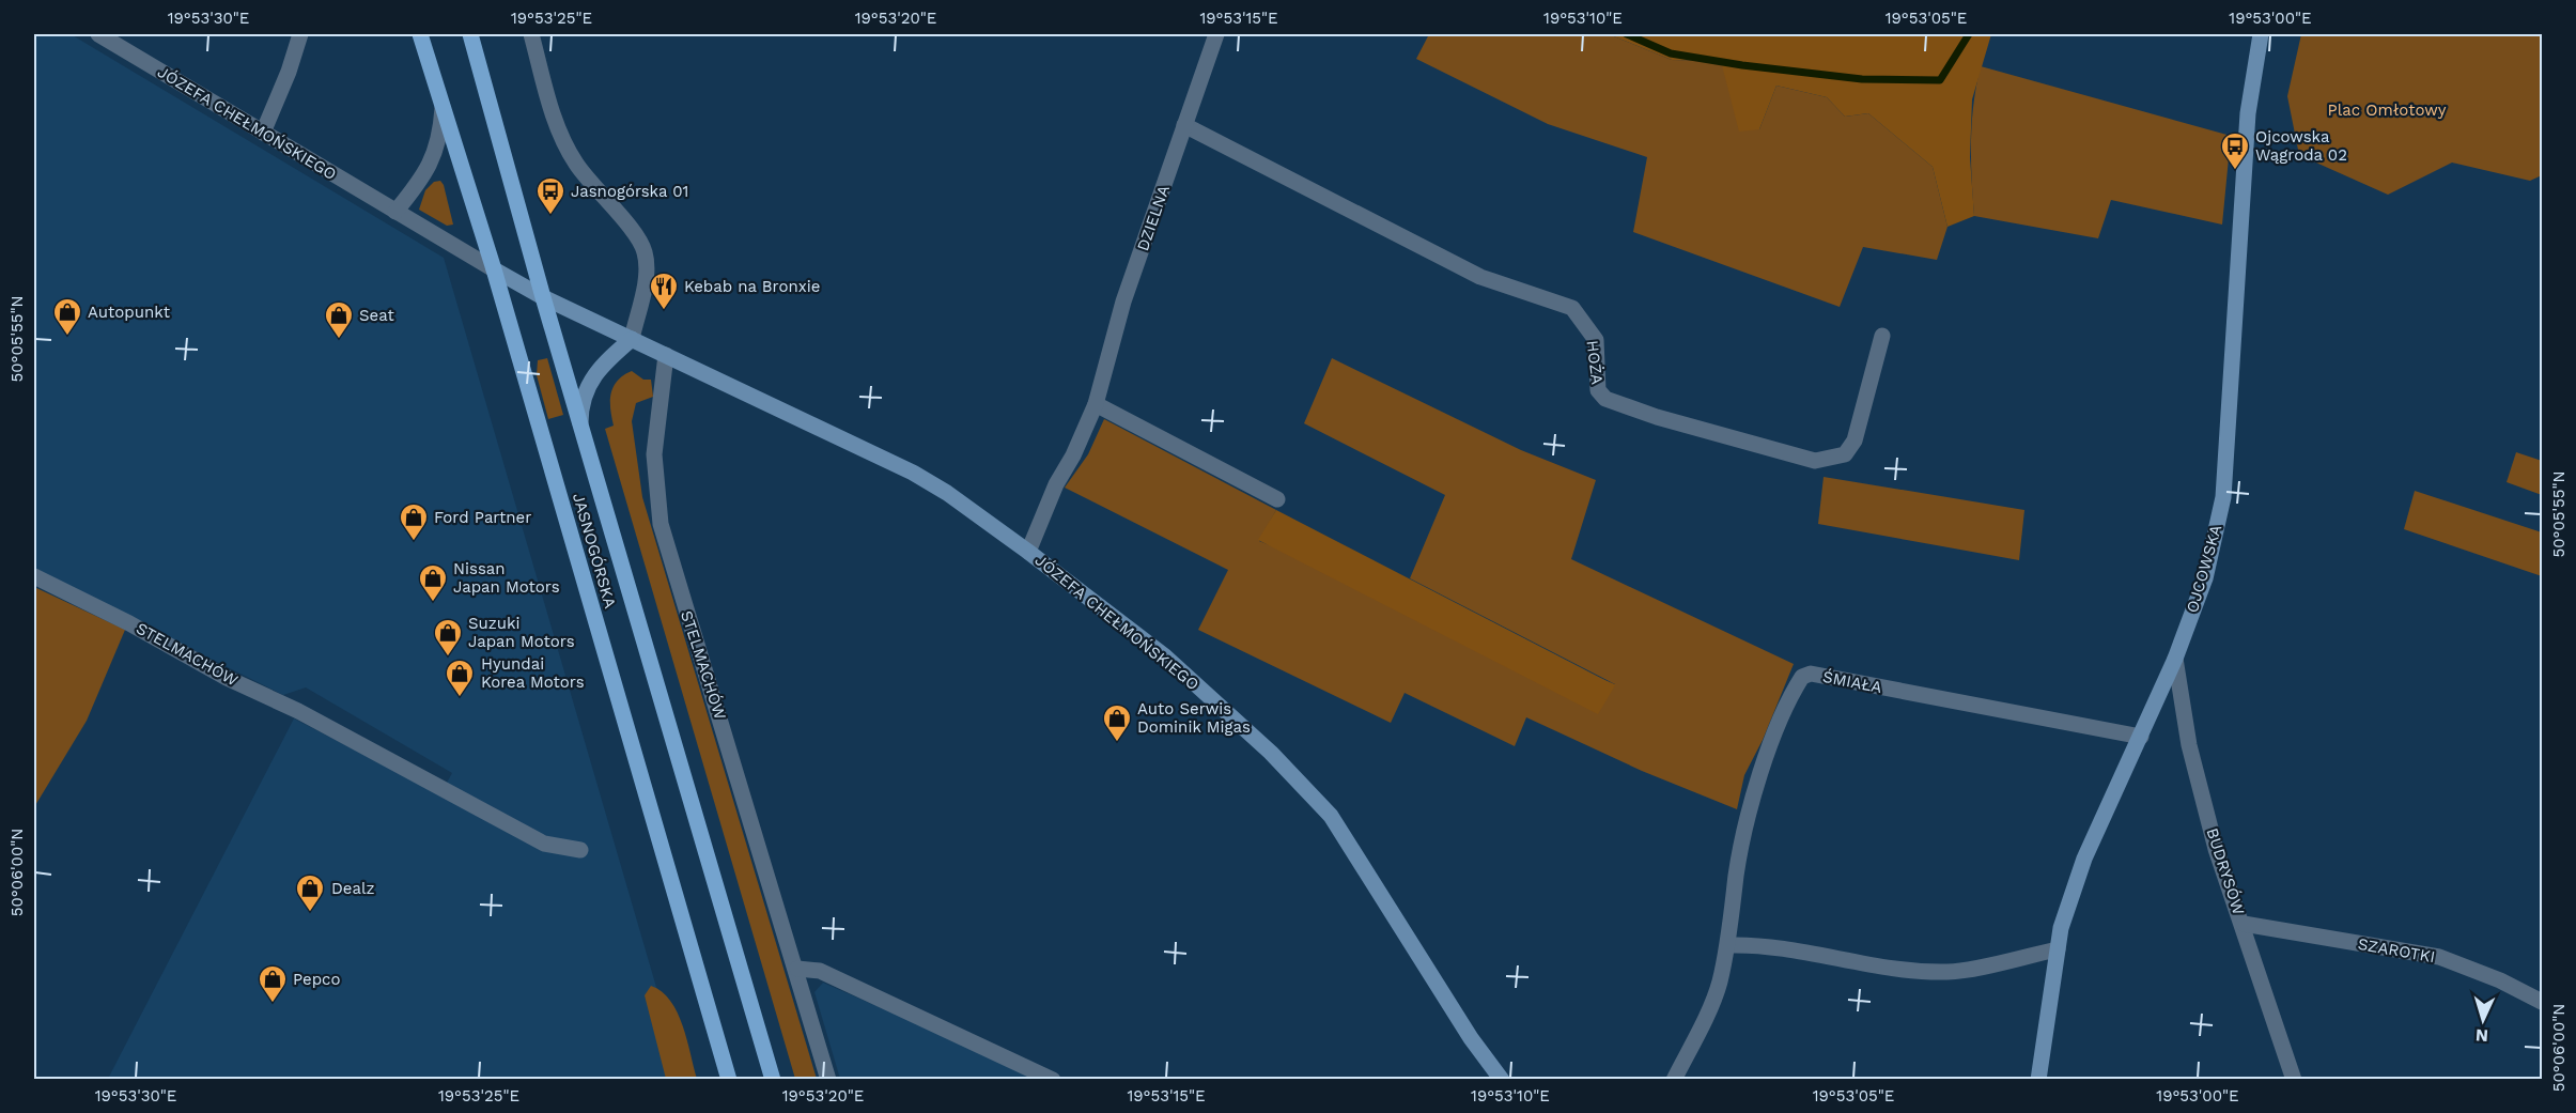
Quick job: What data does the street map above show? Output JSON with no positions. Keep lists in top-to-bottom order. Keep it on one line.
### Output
{"streets":{"main road":["JASNOGÓRSKA"],"street":["JÓZEFA CHEŁMOŃSKIEGO","DZIELNA","HOŻA","OJCOWSKA","STELMACHÓW","ŚMIAŁA","BUDRYSÓW","SZAROTKI"]},"crossings":[["JÓZEFA CHEŁMOŃSKIEGO","DZIELNA"],["JÓZEFA CHEŁMOŃSKIEGO","JASNOGÓRSKA"],["JÓZEFA CHEŁMOŃSKIEGO","STELMACHÓW"],["DZIELNA","HOŻA"],["OJCOWSKA","ŚMIAŁA"],["OJCOWSKA","BUDRYSÓW"],["BUDRYSÓW","SZAROTKI"]],"parks":["Plac Omłotowy"],"places":{"bus stop":["Ojcowska Wągroda 02","Jasnogórska 01"],"restaurant":["Kebab na Bronxie"],"shop":["Autopunkt","Seat","Ford Partner","Nissan Japan Motors","Suzuki Japan Motors","Hyundai Korea Motors","Auto Serwis Dominik Migas","Dealz","Pepco"]},"north":"bottom","coordinates":["19°53'30\"E","19°53'25\"E","19°53'20\"E","19°53'15\"E","19°53'10\"E","19°53'05\"E","19°53'00\"E","50°05'55\"N","50°06'00\"N"]}
